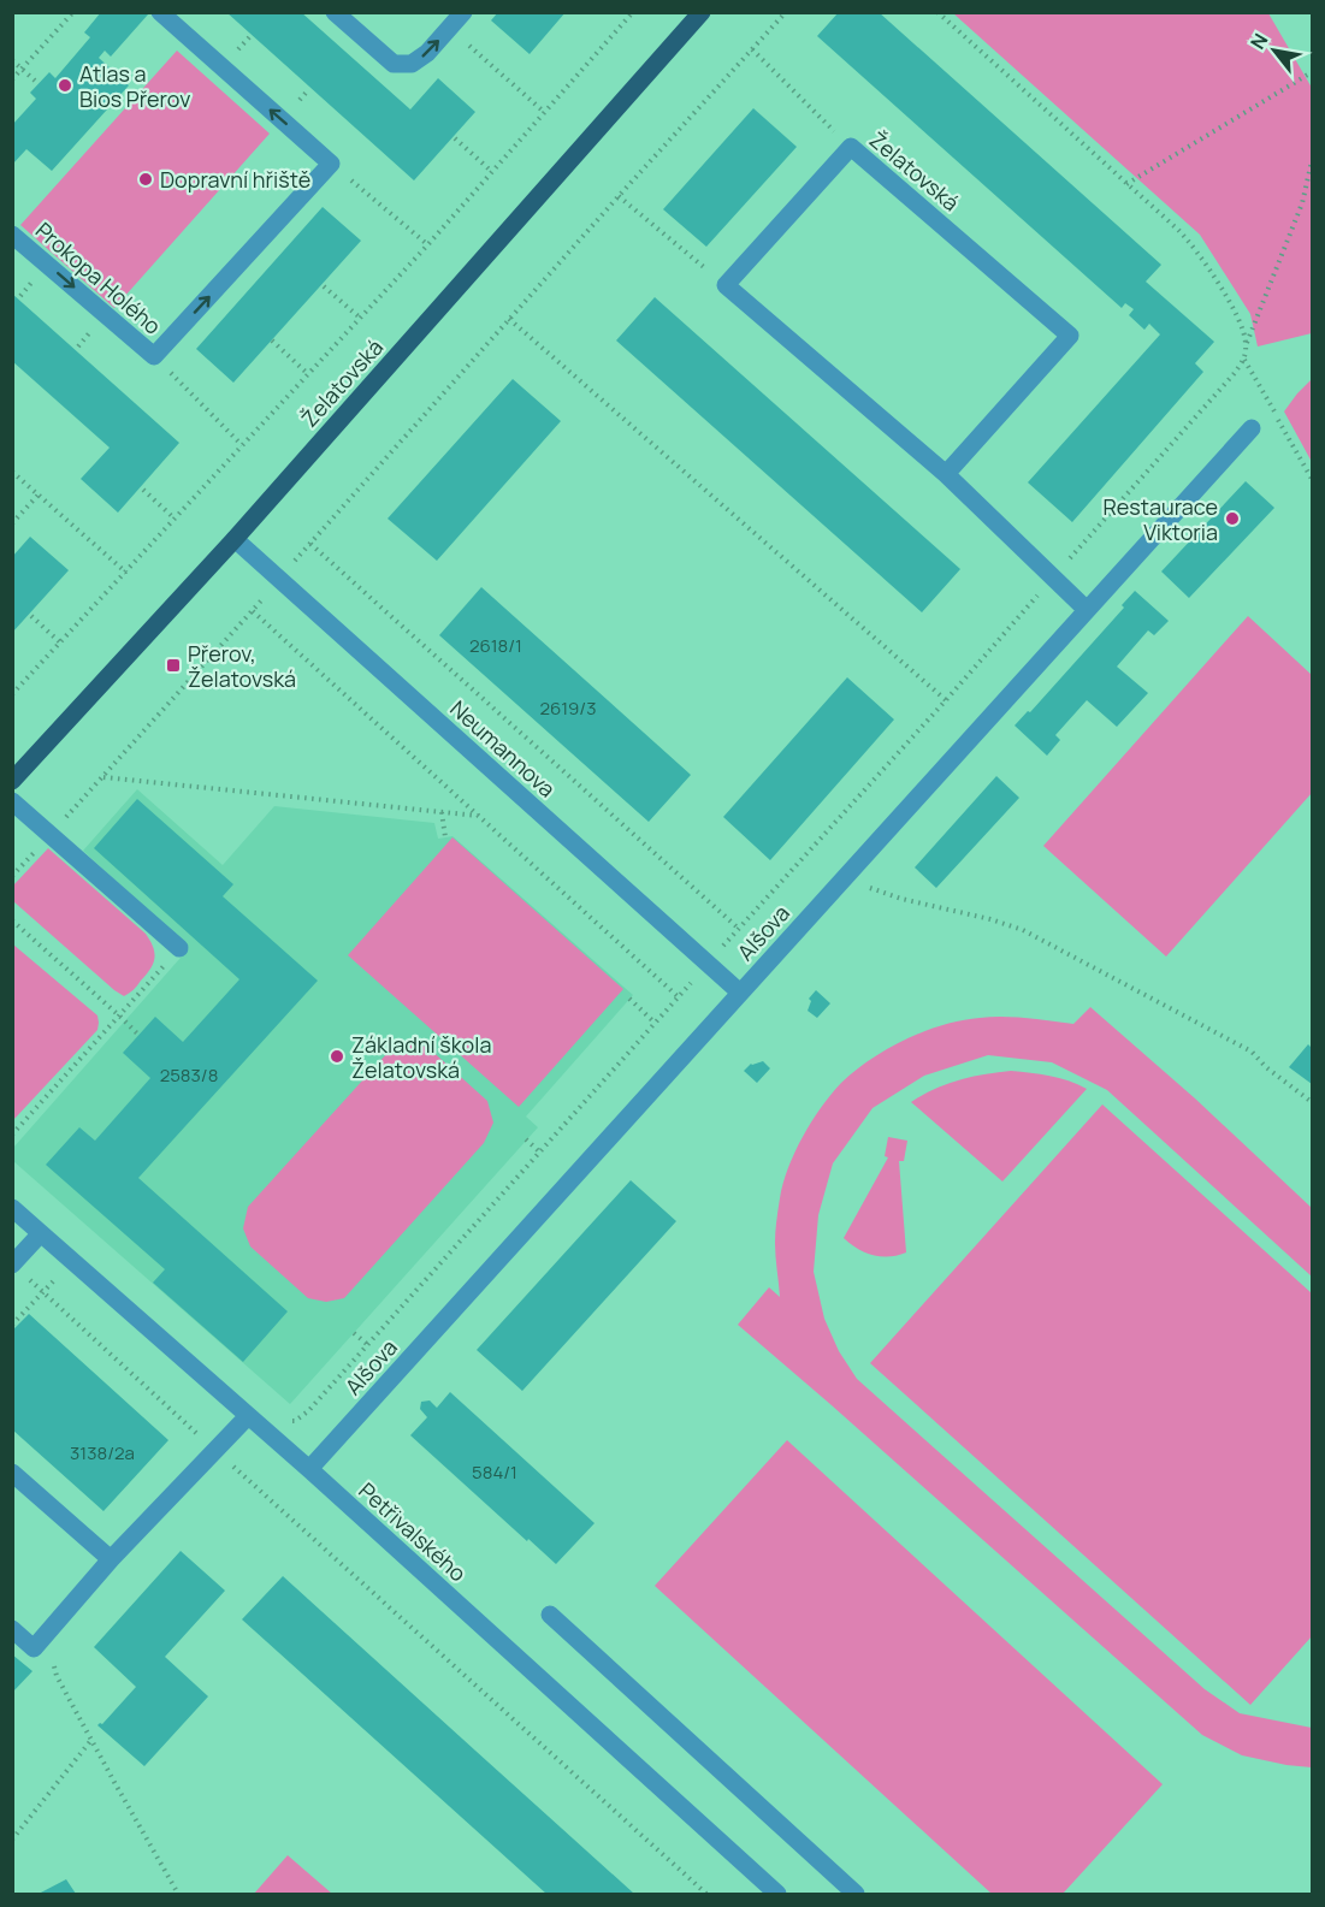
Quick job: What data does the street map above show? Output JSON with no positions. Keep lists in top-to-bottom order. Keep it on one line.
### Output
{"streets":{"main road":["Želatovská"],"street":["Prokopa Holého","Neumannova","Alšova","Petřivalského"]},"crossings":[["Želatovská","Neumannova"],["Neumannova","Alšova"],["Alšova","Petřivalského"]],"places":{"other":["Atlas a Bios Přerov","Dopravní hřiště","Restaurace Viktoria","Základní škola Želatovská"],"transit":["Přerov, Želatovská"]},"house_numbers":["2618/1","2619/3","2583/8","3138/2a","584/1"],"north":"top left"}
